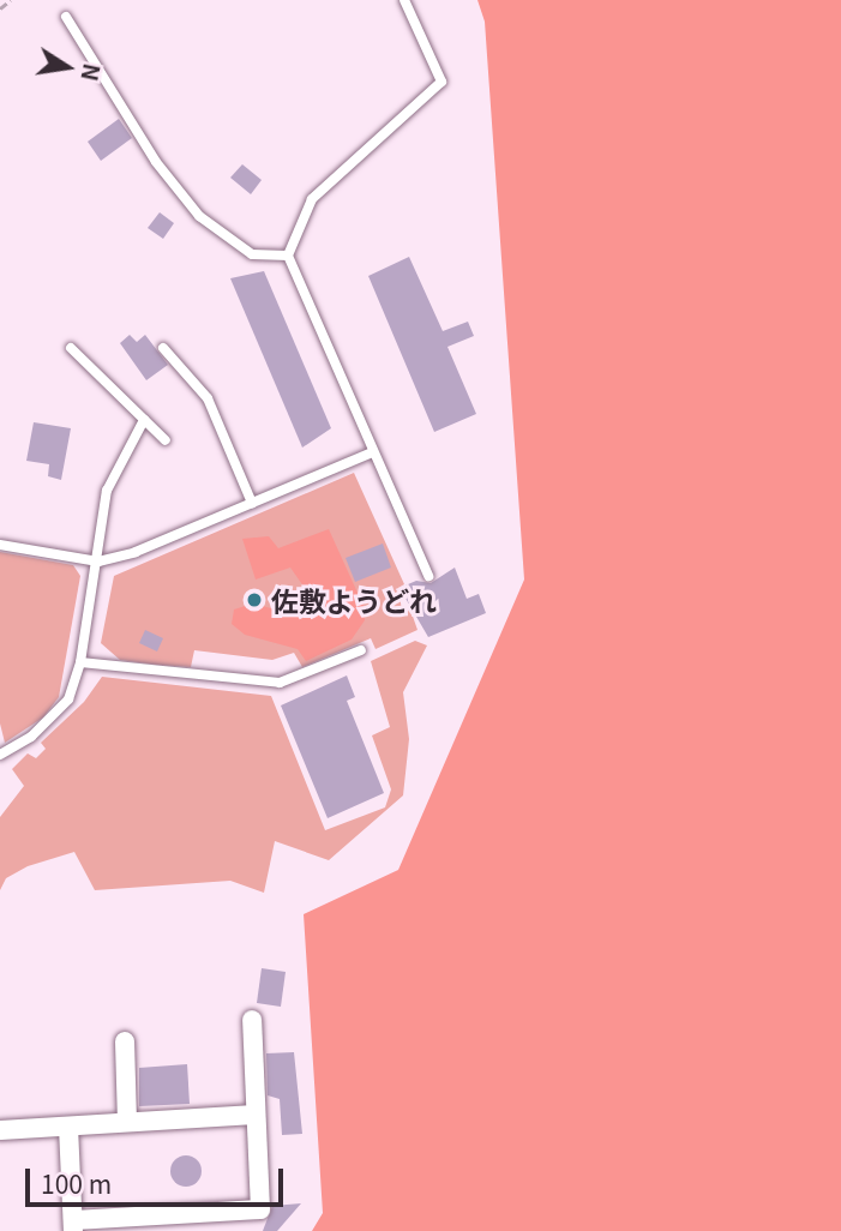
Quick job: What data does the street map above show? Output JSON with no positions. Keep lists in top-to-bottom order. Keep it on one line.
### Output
{"places":["佐敷ようどれ"],"scale_bar":"100 m","north":"right"}
